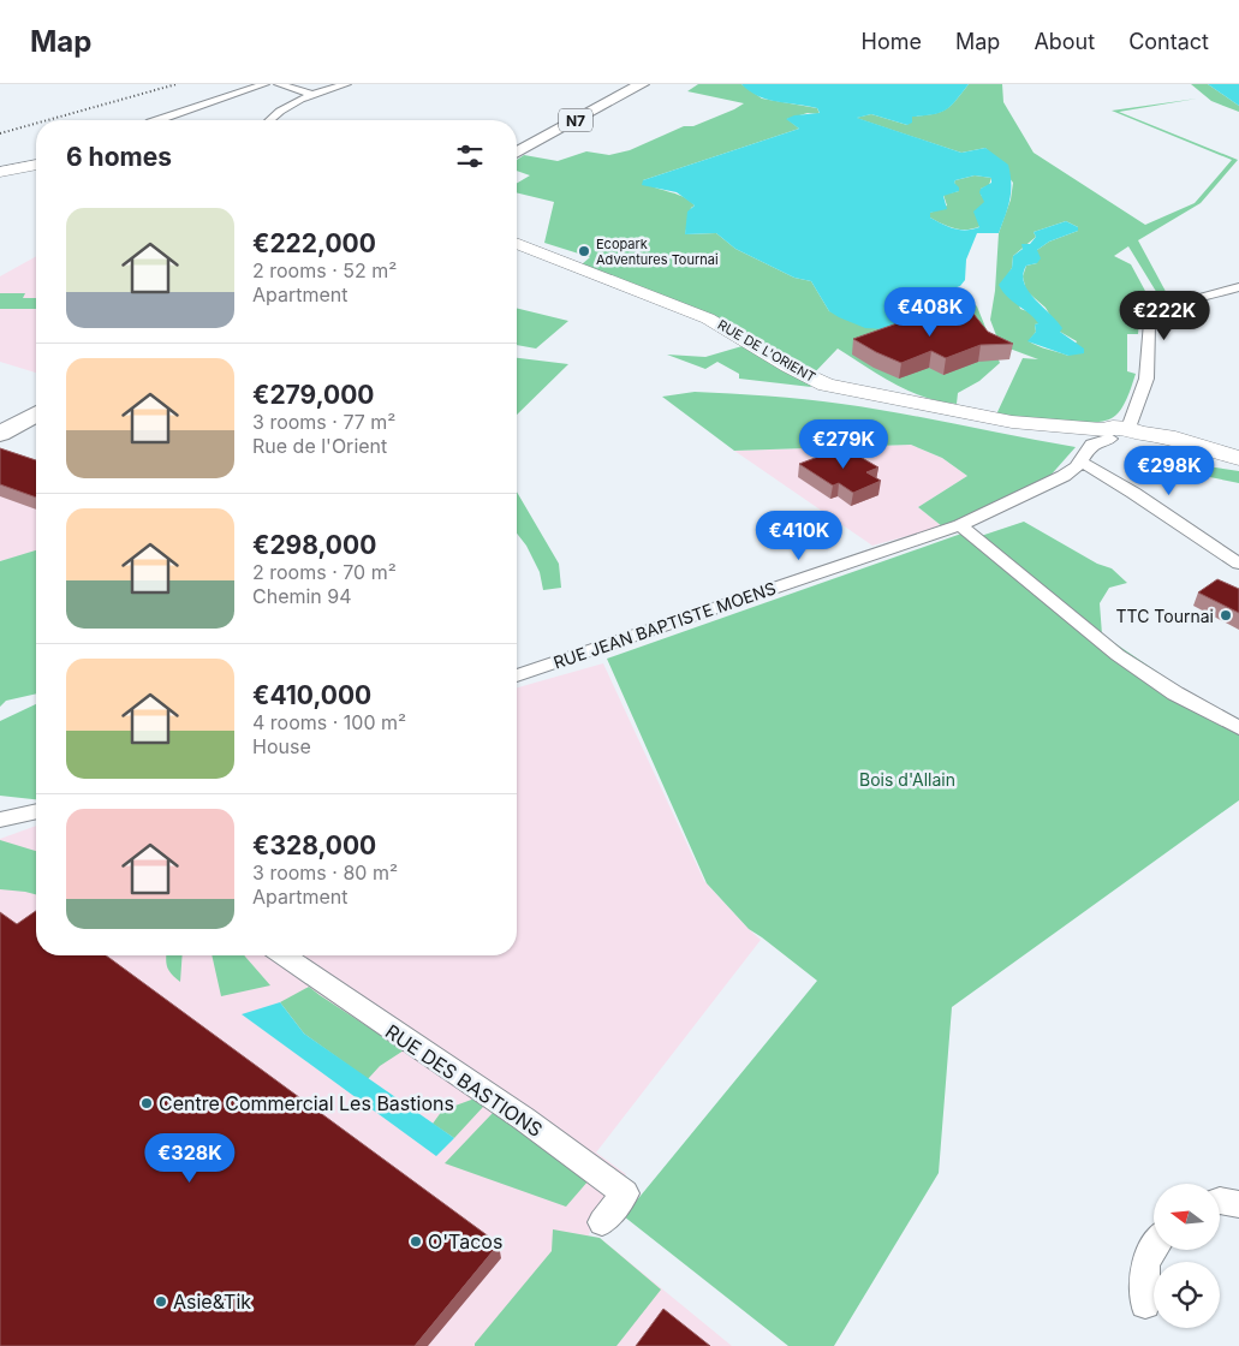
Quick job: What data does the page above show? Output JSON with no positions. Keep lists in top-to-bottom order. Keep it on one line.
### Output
{"streets":{"main road":["N7"],"street":["RUE DE L'ORIENT","RUE JEAN BAPTISTE MOENS","RUE DES BASTIONS"]},"crossings":[["RUE DE L'ORIENT","RUE JEAN BAPTISTE MOENS"]],"parks":["Bois d'Allain"],"places":["Ecopark Adventures Tournai","TTC Tournai","Centre Commercial Les Bastions","O'Tacos","Asie&Tik"],"north":"left","page":{"header":"Map","nav":["Home","Map","About","Contact"],"heading":"6 homes","list":[{"name":"€222,000","note":"2 rooms · 52 m² · Apartment"},{"name":"€279,000","note":"3 rooms · 77 m² · Rue de l'Orient"},{"name":"€298,000","note":"2 rooms · 70 m² · Chemin 94"},{"name":"€410,000","note":"4 rooms · 100 m² · House"},{"name":"€328,000","note":"3 rooms · 80 m² · Apartment"}],"price":["€408K","€222K","€279K","€298K","€410K","€328K"]}}
